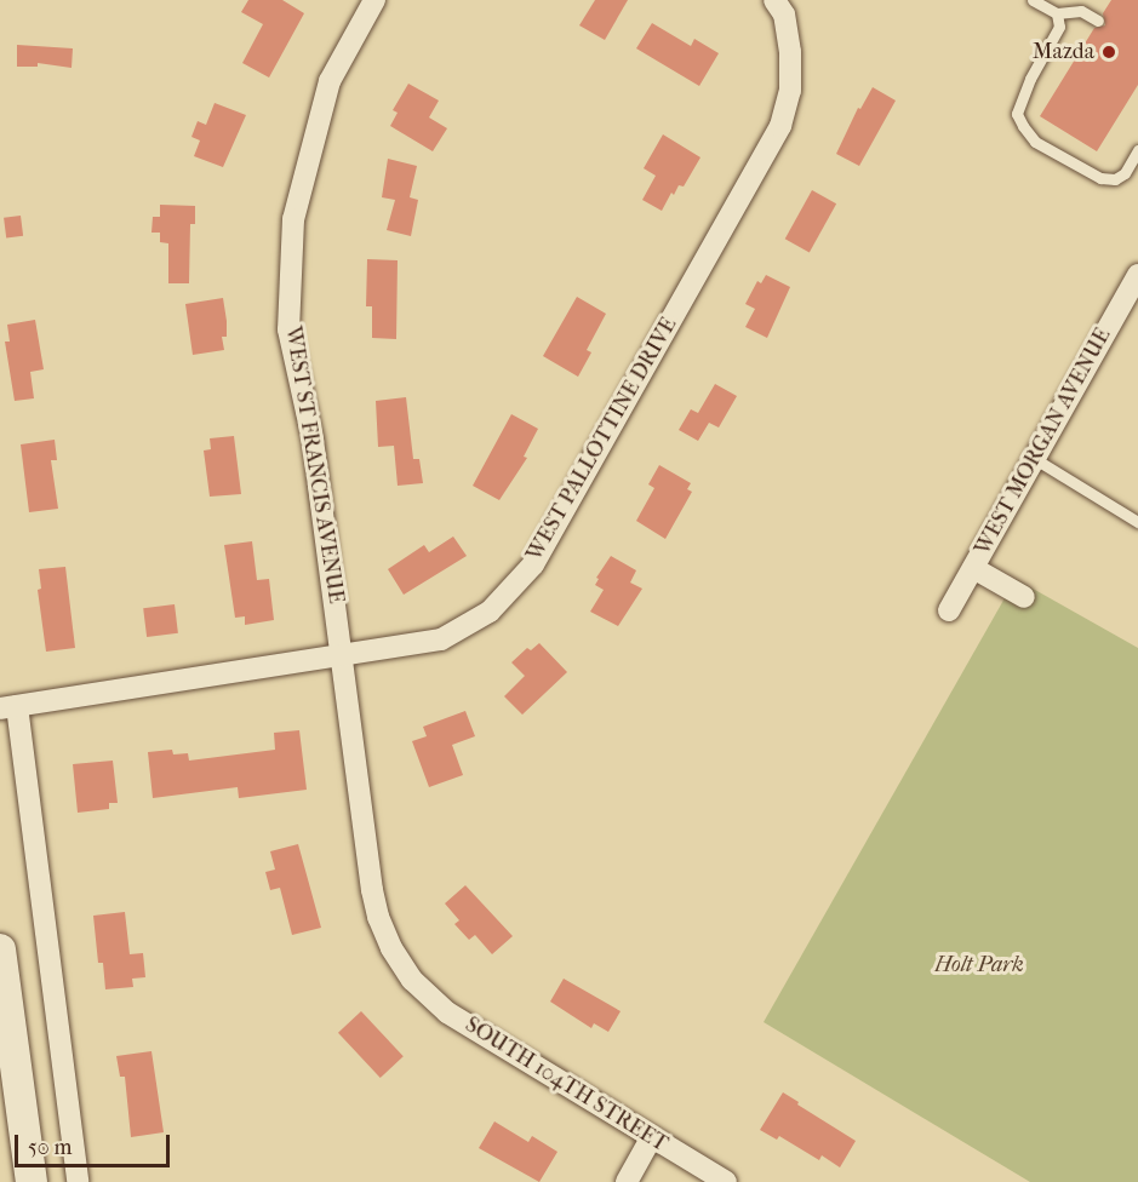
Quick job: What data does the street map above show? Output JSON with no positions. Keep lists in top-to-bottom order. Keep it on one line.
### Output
{"streets":{"street":["WEST PALLOTTINE DRIVE","WEST MORGAN AVENUE","WEST ST FRANCIS AVENUE","SOUTH 104TH STREET"]},"crossings":[["WEST PALLOTTINE DRIVE","WEST ST FRANCIS AVENUE"],["WEST ST FRANCIS AVENUE","SOUTH 104TH STREET"]],"parks":["Holt Park"],"places":["Mazda"],"scale_bar":"50 m"}
